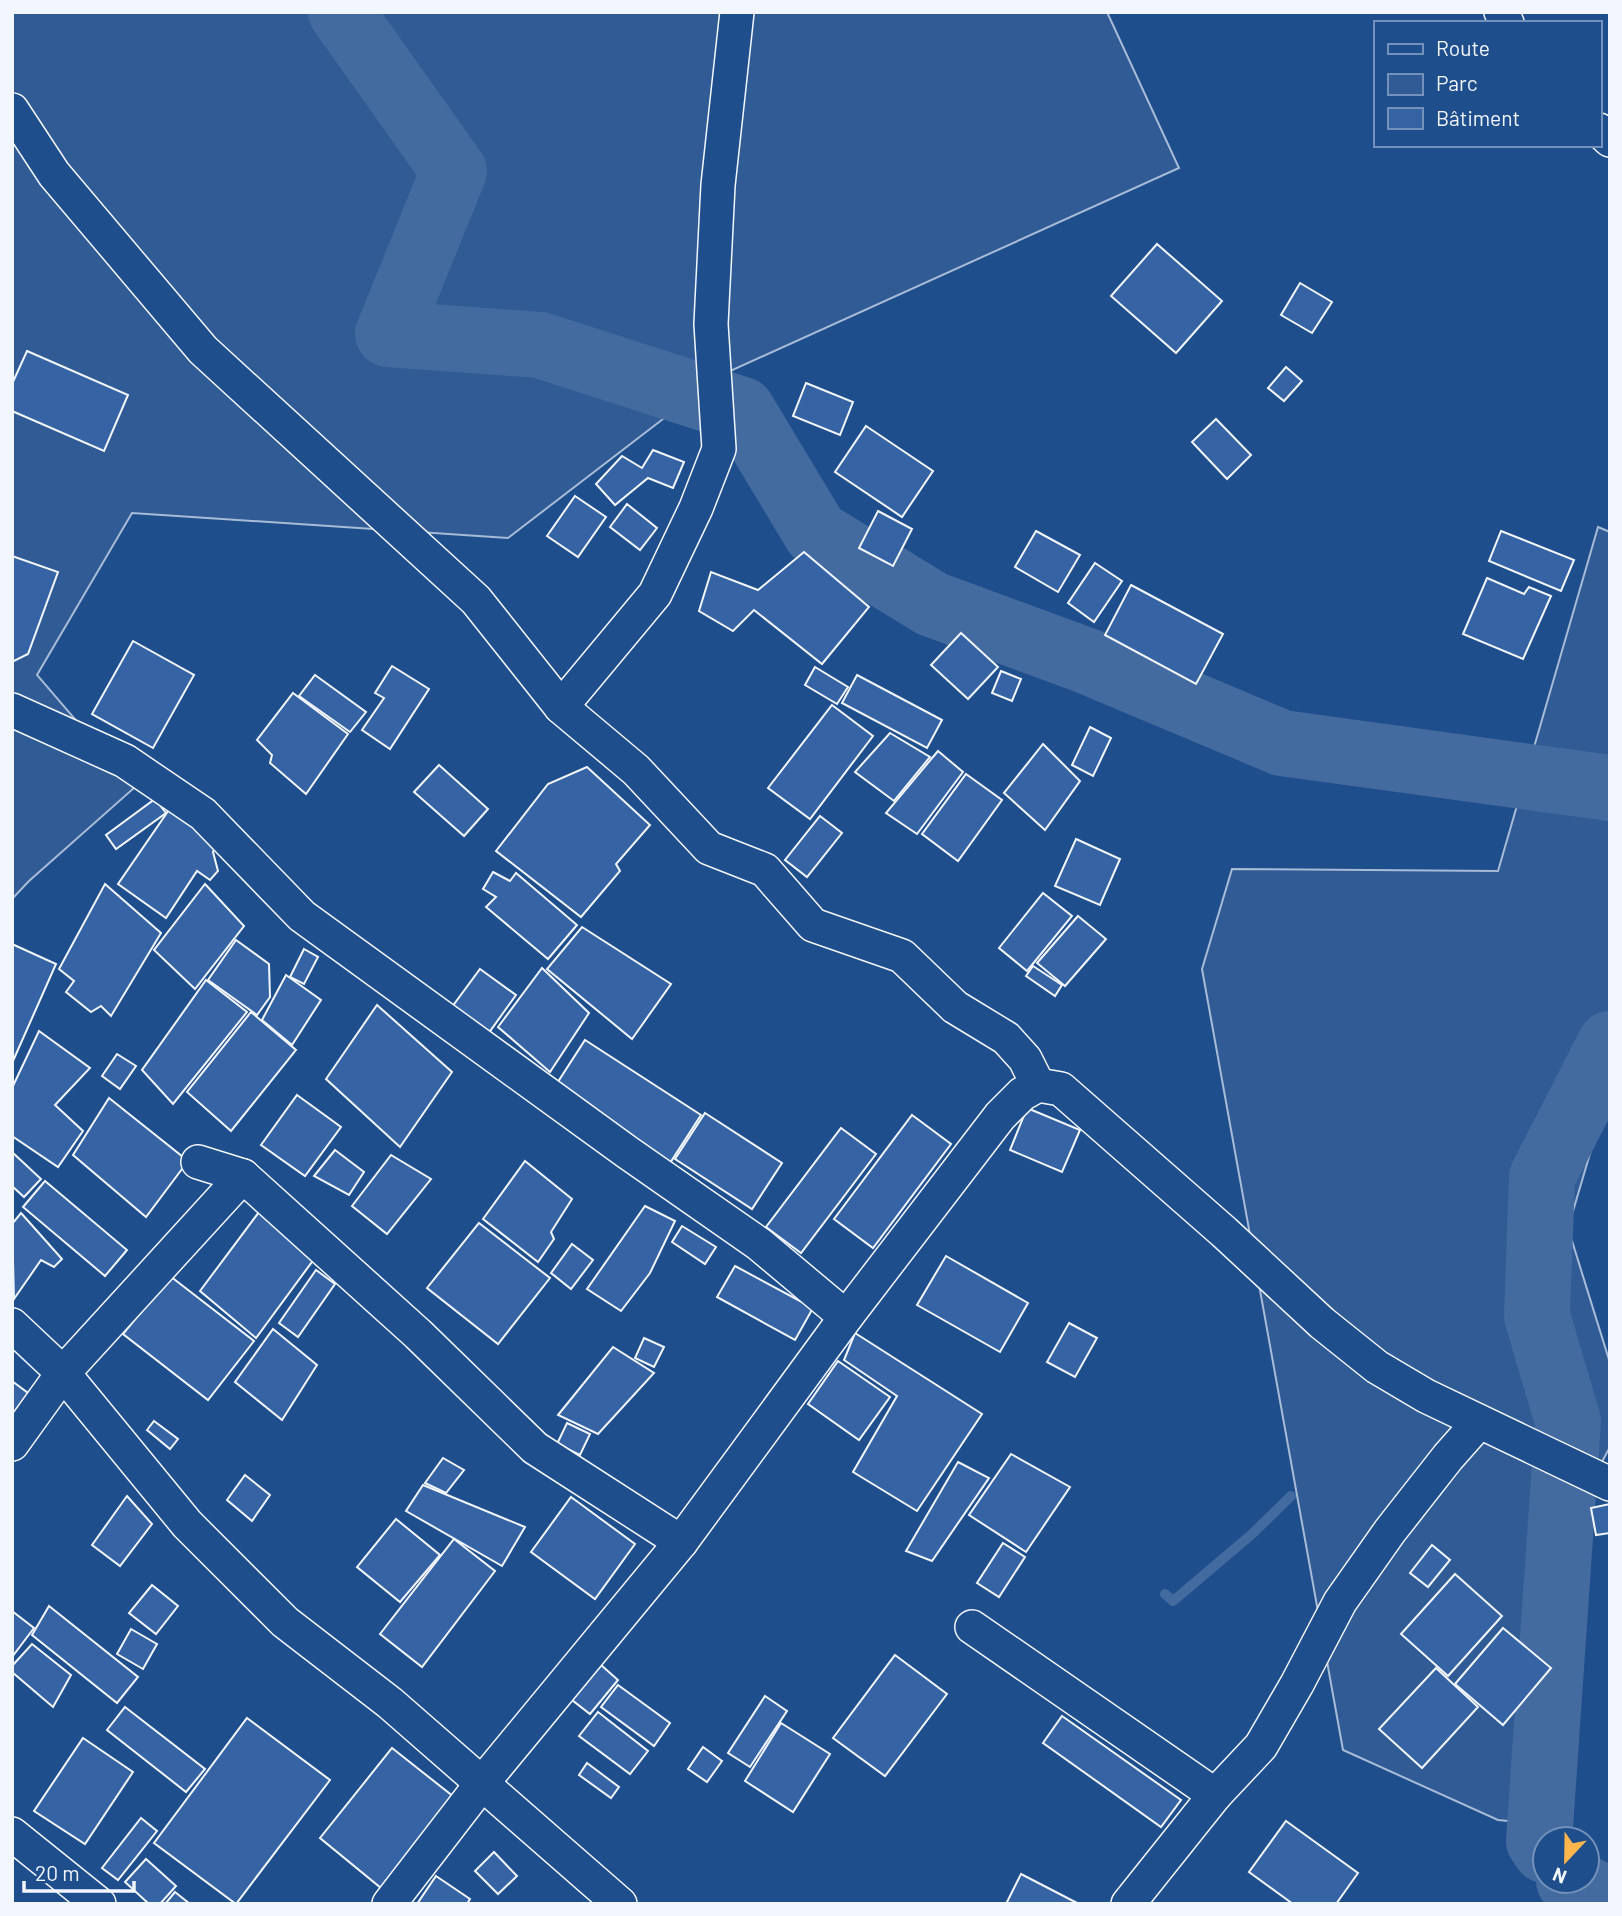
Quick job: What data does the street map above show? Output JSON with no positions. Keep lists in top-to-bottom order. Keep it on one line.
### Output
{"legend":["Route","Parc","Bâtiment"],"scale_bar":"20 m","north":"bottom"}
